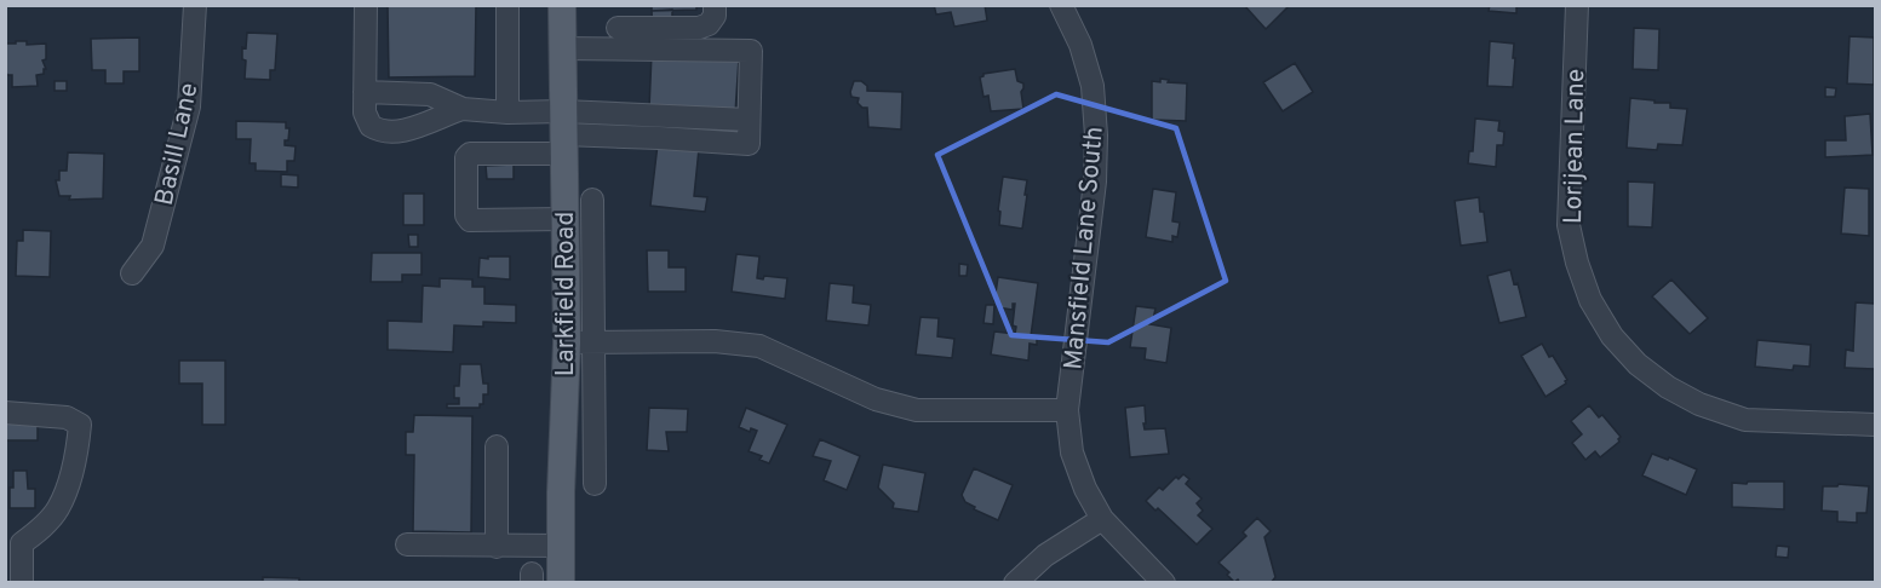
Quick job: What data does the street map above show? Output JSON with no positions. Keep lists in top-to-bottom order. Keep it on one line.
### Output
{"streets":{"main road":["Larkfield Road"],"street":["Basill Lane","Lorijean Lane","Mansfield Lane South"]}}
